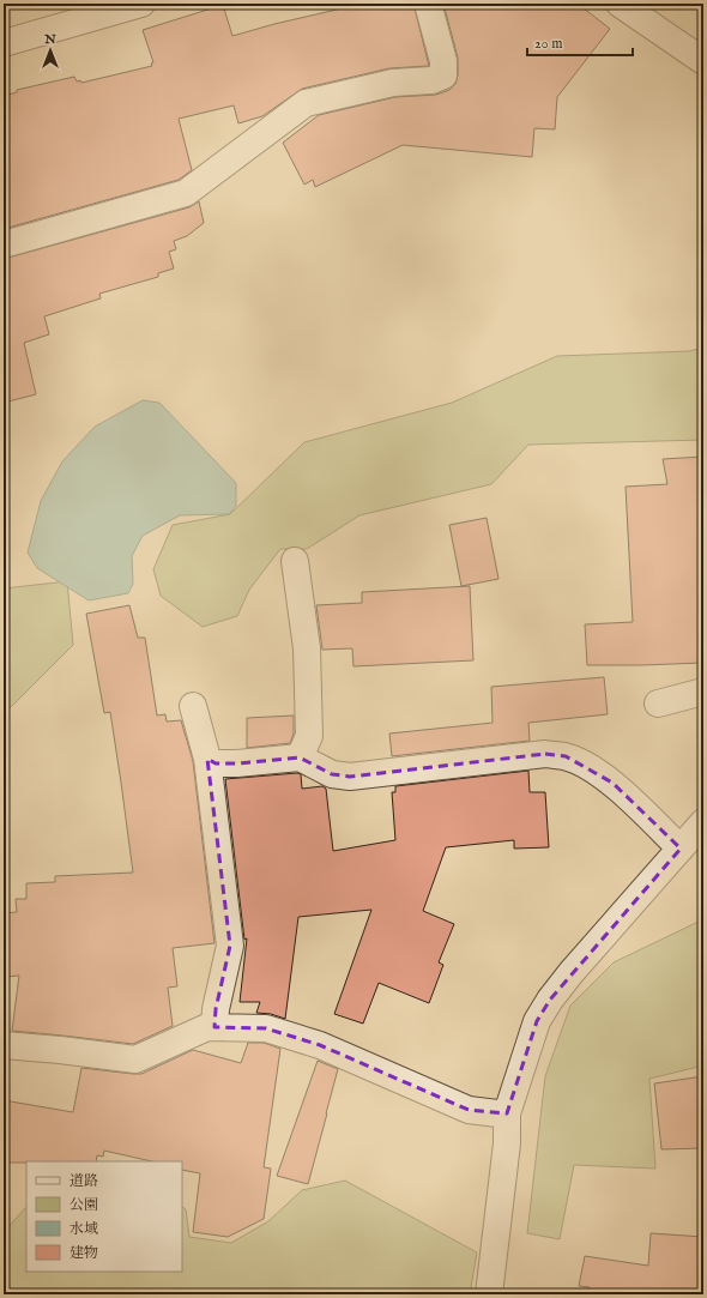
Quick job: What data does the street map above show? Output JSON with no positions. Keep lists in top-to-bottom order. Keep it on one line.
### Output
{"legend":["道路","公園","水域","建物"],"scale_bar":"20 m","north":"top"}
